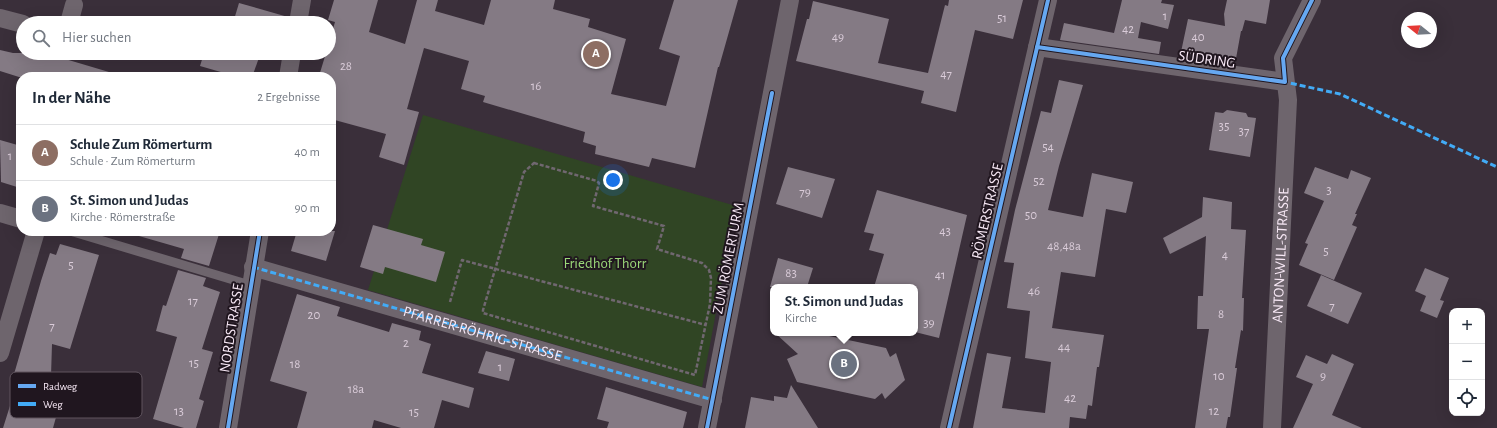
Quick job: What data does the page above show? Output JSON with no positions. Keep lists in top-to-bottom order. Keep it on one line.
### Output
{"streets":{"street":["SÜDRING","RÖMERSTRASSE","ANTON-WILL-STRASSE","ZUM RÖMERTURM","NORDSTRASSE","PFARRER-RÖHRIG-STRASSE"]},"crossings":[["SÜDRING","RÖMERSTRASSE"],["SÜDRING","ANTON-WILL-STRASSE"],["ZUM RÖMERTURM","PFARRER-RÖHRIG-STRASSE"],["NORDSTRASSE","PFARRER-RÖHRIG-STRASSE"]],"parks":["Friedhof Thorr"],"house_numbers":["1","51","42","49","40","28","47","16","35","37","54","1","52","3","79","50","43","48,48a","5","4","5","83","41","46","17","7","8","20","39","7","2","44","15","18","1","10","9","18a","42","13","12","15"],"legend":["Radweg","Weg"],"north":"left","page":{"search":"Hier suchen","pins":["A","B"],"heading":["In der Nähe","2 Ergebnisse"],"list":[{"mark":"A","name":"Schule Zum Römerturm","note":"Schule · Zum Römerturm","value":"40 m"},{"mark":"B","name":"St. Simon und Judas","note":"Kirche · Römerstraße","value":"90 m"}],"popup":["St. Simon und Judas","Kirche"],"map_buttons":["+","−"]}}
